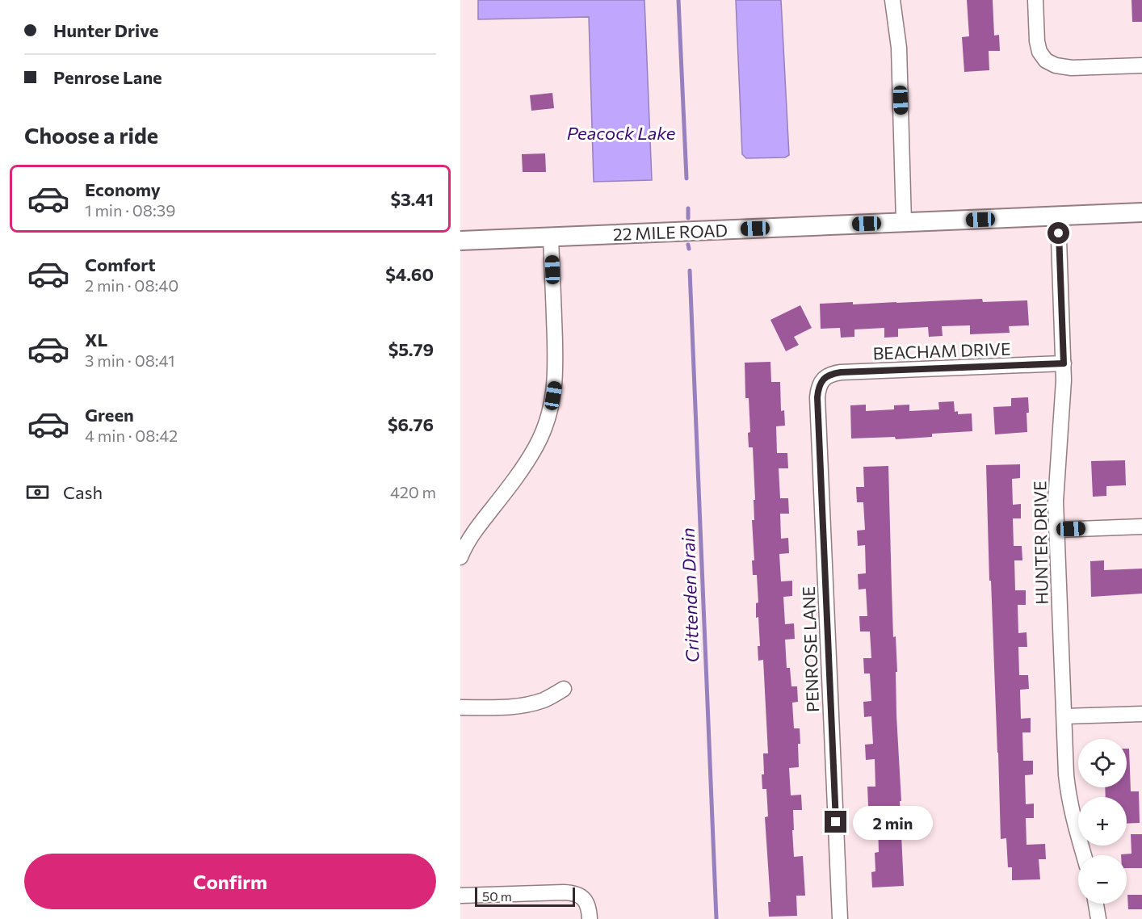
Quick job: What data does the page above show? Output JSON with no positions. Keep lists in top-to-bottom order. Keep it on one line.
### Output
{"streets":{"street":["22 MILE ROAD","BEACHAM DRIVE","HUNTER DRIVE","PENROSE LANE"]},"crossings":[["22 MILE ROAD","HUNTER DRIVE"],["BEACHAM DRIVE","HUNTER DRIVE"],["BEACHAM DRIVE","PENROSE LANE"]],"water":["Peacock Lake","Crittenden Drain"],"scale_bar":"50 m","page":{"banner":["Hunter Drive","Penrose Lane"],"heading":"Choose a ride","list":[{"name":"Economy","note":"1 min · 08:39","value":"$3.41"},{"name":"Comfort","note":"2 min · 08:40","value":"$4.60"},{"name":"XL","note":"3 min · 08:41","value":"$5.79"},{"name":"Green","note":"4 min · 08:42","value":"$6.76"}],"pay":["Cash","420 m"],"map_buttons":["+","−"],"bubble":"2 min","buttons":"Confirm","scale":"50 m"}}
